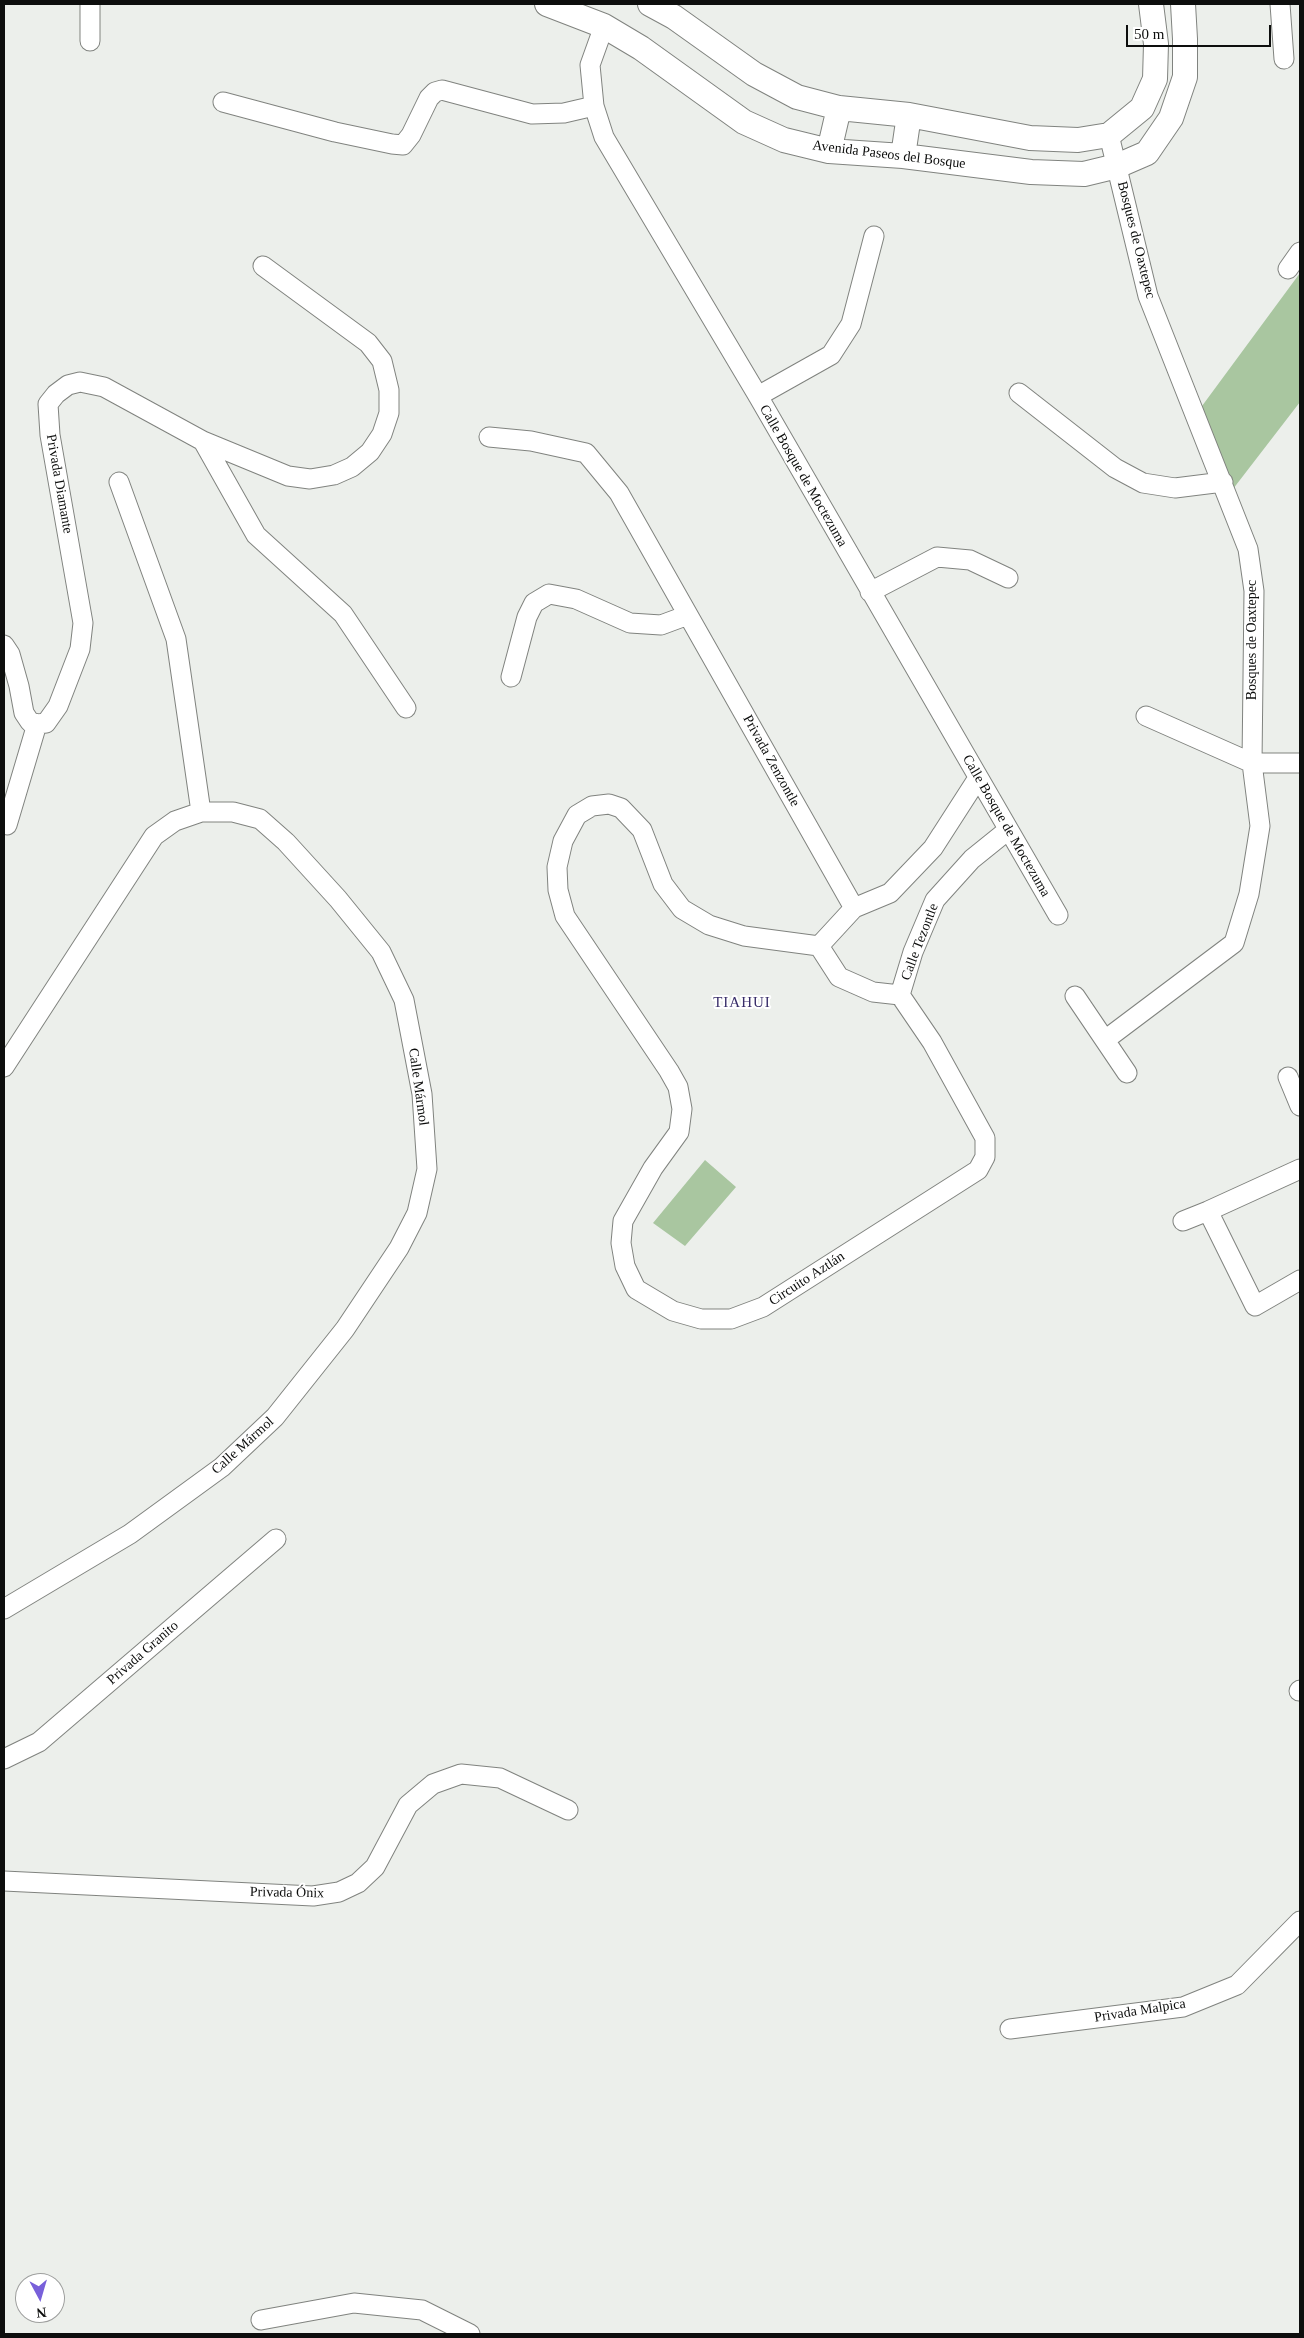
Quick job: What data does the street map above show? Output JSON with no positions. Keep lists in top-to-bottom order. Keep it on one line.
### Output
{"streets":{"street":["Avenida Paseos del Bosque","Bosques de Oaxtepec","Calle Bosque de Moctezuma","Privada Diamante","Privada Zenzontle","Calle Tezontle","Calle Mármol","Circuito Aztlán","Privada Granito","Privada Ónix","Privada Malpica"]},"crossings":[["Avenida Paseos del Bosque","Bosques de Oaxtepec"],["Avenida Paseos del Bosque","Calle Bosque de Moctezuma"],["Calle Bosque de Moctezuma","Calle Tezontle"],["Calle Tezontle","Circuito Aztlán"]],"districts":["TIAHUI"],"scale_bar":"50 m","north":"bottom"}
